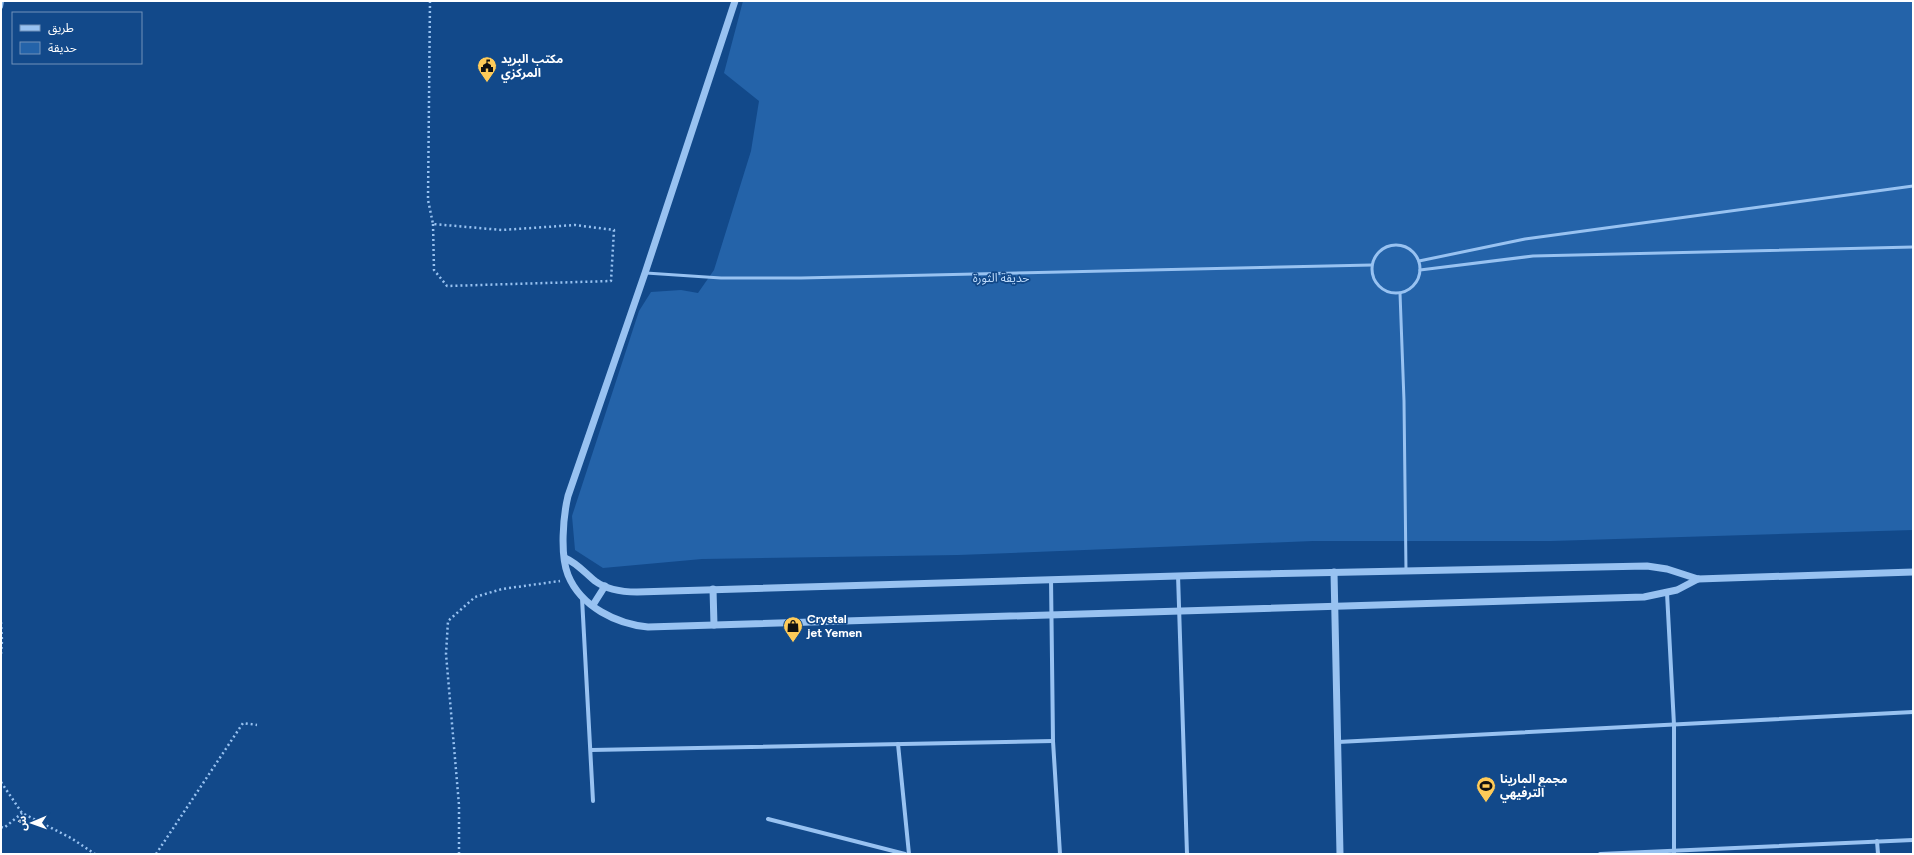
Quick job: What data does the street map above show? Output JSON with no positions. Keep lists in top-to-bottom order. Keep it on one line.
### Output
{"parks":["حديقة الثورة"],"places":{"public building":["مكتب البريد المركزي"],"shop":["Crystal jet Yemen"],"sports":["مجمع المارينا الترفيهي"]},"legend":["طريق","حديقة"],"north":"left"}
